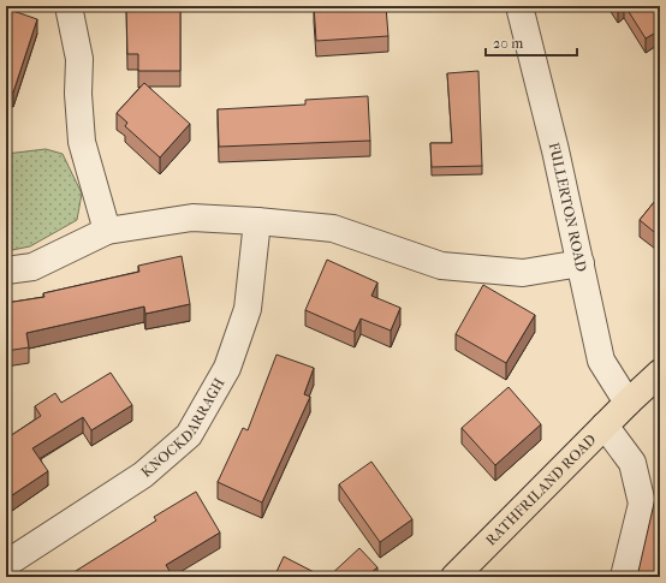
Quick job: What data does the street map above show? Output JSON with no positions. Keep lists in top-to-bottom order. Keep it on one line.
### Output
{"streets":{"main road":["RATHFRILAND ROAD"],"street":["FULLERTON ROAD","KNOCKDARRAGH"]},"crossings":[["FULLERTON ROAD","RATHFRILAND ROAD"]],"scale_bar":"20 m"}
